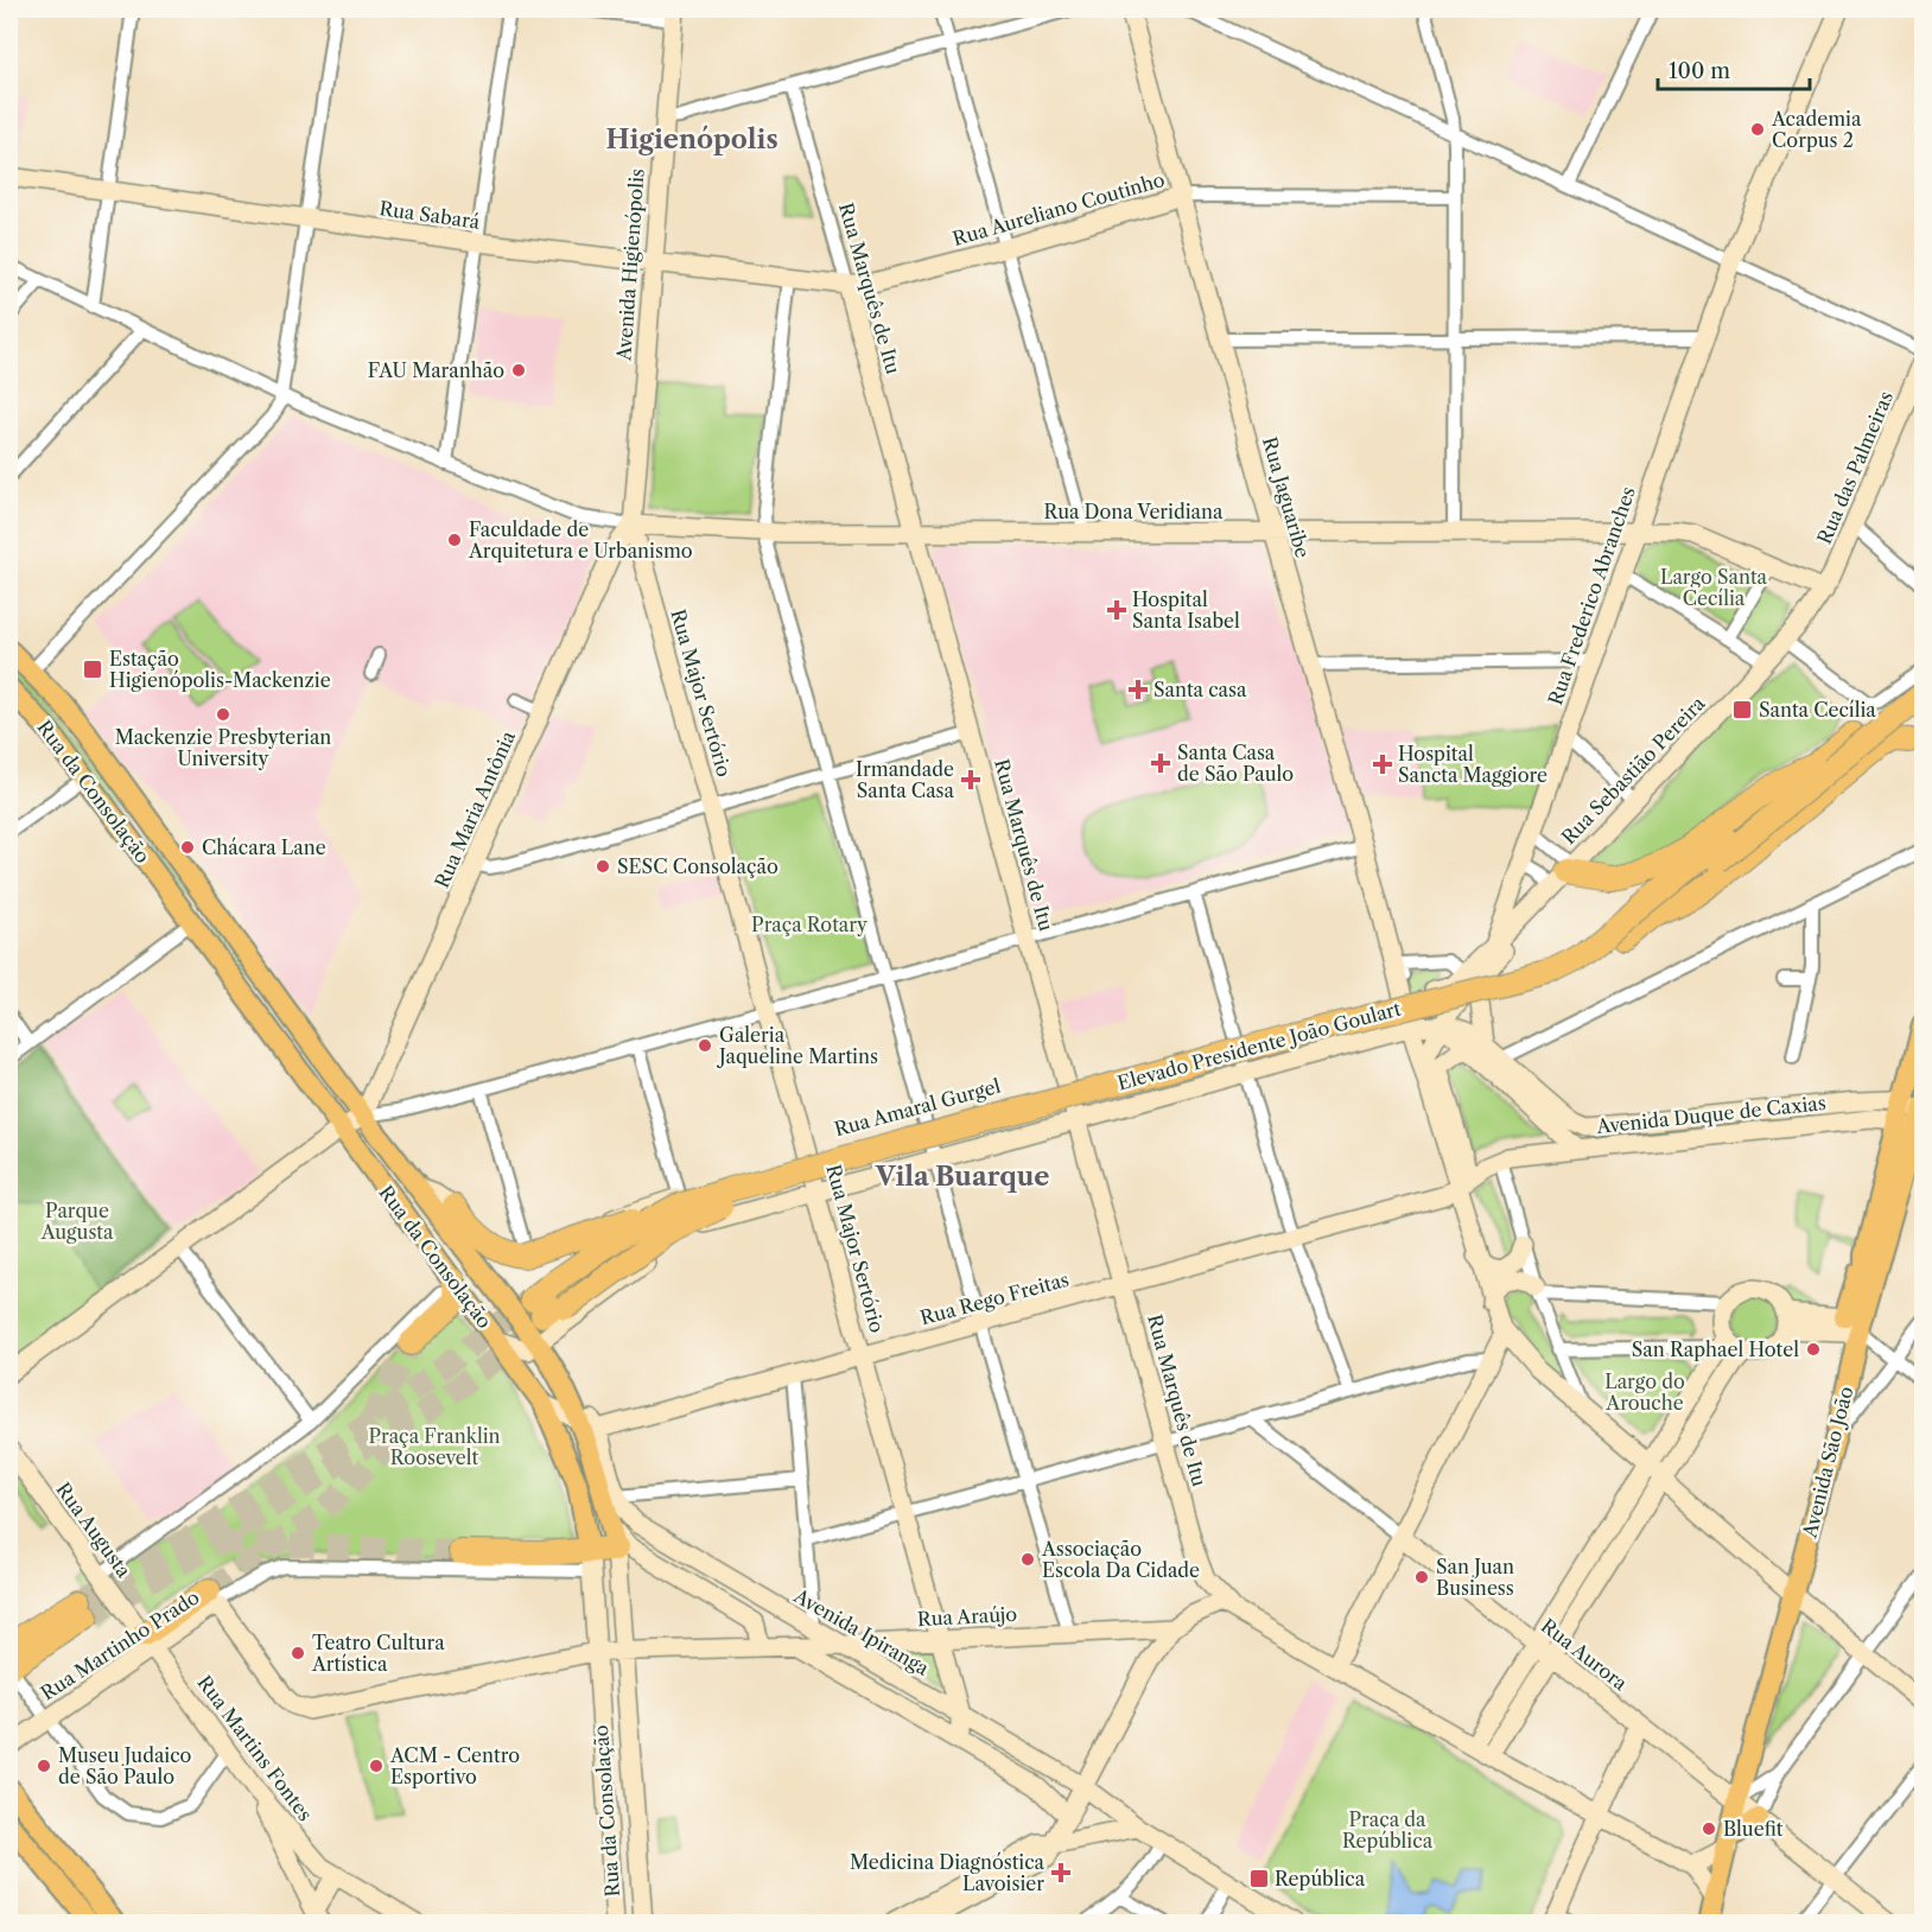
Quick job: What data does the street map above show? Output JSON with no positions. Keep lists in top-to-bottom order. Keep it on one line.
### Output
{"streets":{"highway":["Elevado Presidente João Goulart"],"main road":["Rua da Consolação","Avenida São João"],"street":["Rua Aureliano Coutinho","Rua Sabará","Avenida Higienópolis","Rua Marquês de Itu","Rua das Palmeiras","Rua Jaguaribe","Rua Dona Veridiana","Rua Frederico Abranches","Rua Major Sertório","Rua Sebastião Pereira","Rua Maria Antônia","Rua Amaral Gurgel","Avenida Duque de Caxias","Rua Rego Freitas","Rua Augusta","Rua Araújo","Avenida Ipiranga","Rua Martinho Prado","Rua Aurora","Rua Martins Fontes"]},"crossings":[["Rua Aureliano Coutinho","Rua Sabará"],["Rua Aureliano Coutinho","Rua Marquês de Itu"],["Rua Aureliano Coutinho","Rua Jaguaribe"],["Rua Sabará","Avenida Higienópolis"],["Rua Sabará","Rua Marquês de Itu"],["Avenida Higienópolis","Rua Dona Veridiana"],["Avenida Higienópolis","Rua Major Sertório"],["Avenida Higienópolis","Rua Maria Antônia"],["Rua Marquês de Itu","Rua Dona Veridiana"],["Rua Marquês de Itu","Rua Amaral Gurgel"],["Rua Marquês de Itu","Rua Rego Freitas"],["Rua das Palmeiras","Rua Sebastião Pereira"],["Rua Jaguaribe","Rua Dona Veridiana"],["Rua Jaguaribe","Rua Amaral Gurgel"],["Rua Dona Veridiana","Rua Frederico Abranches"],["Rua Dona Veridiana","Rua Major Sertório"],["Rua Dona Veridiana","Rua Maria Antônia"],["Rua Frederico Abranches","Rua Sebastião Pereira"],["Rua Major Sertório","Rua Maria Antônia"],["Rua Major Sertório","Rua Amaral Gurgel"],["Rua Major Sertório","Rua Rego Freitas"],["Rua Major Sertório","Rua Araújo"],["Rua Major Sertório","Avenida Ipiranga"],["Rua da Consolação","Rua Maria Antônia"],["Rua da Consolação","Rua Rego Freitas"],["Rua da Consolação","Rua Araújo"],["Rua da Consolação","Avenida Ipiranga"],["Elevado Presidente João Goulart","Rua Amaral Gurgel"],["Avenida Duque de Caxias","Avenida São João"],["Avenida São João","Rua Aurora"],["Rua Augusta","Rua Martinho Prado"],["Rua Augusta","Rua Martins Fontes"],["Rua Araújo","Avenida Ipiranga"],["Rua Martinho Prado","Rua Martins Fontes"]],"districts":["Higienópolis","Vila Buarque"],"parks":["Largo Santa Cecília","Praça Rotary","Parque Augusta","Largo do Arouche","Praça Franklin Roosevelt","Praça da República"],"places":{"other":["Academia Corpus 2","FAU Maranhão","Faculdade de Arquitetura e Urbanismo","Mackenzie Presbyterian University","Chácara Lane","SESC Consolação","Galeria Jaqueline Martins","San Raphael Hotel","Associação Escola Da Cidade","San Juan Business","Teatro Cultura Artística","Museu Judaico de São Paulo","ACM - Centro Esportivo","Bluefit"],"health":["Hospital Santa Isabel","Santa casa","Santa Casa de São Paulo","Hospital Sancta Maggiore","Irmandade Santa Casa","Medicina Diagnóstica Lavoisier"],"transit":["Estação Higienópolis-Mackenzie","Santa Cecília","República"]},"scale_bar":"100 m"}
